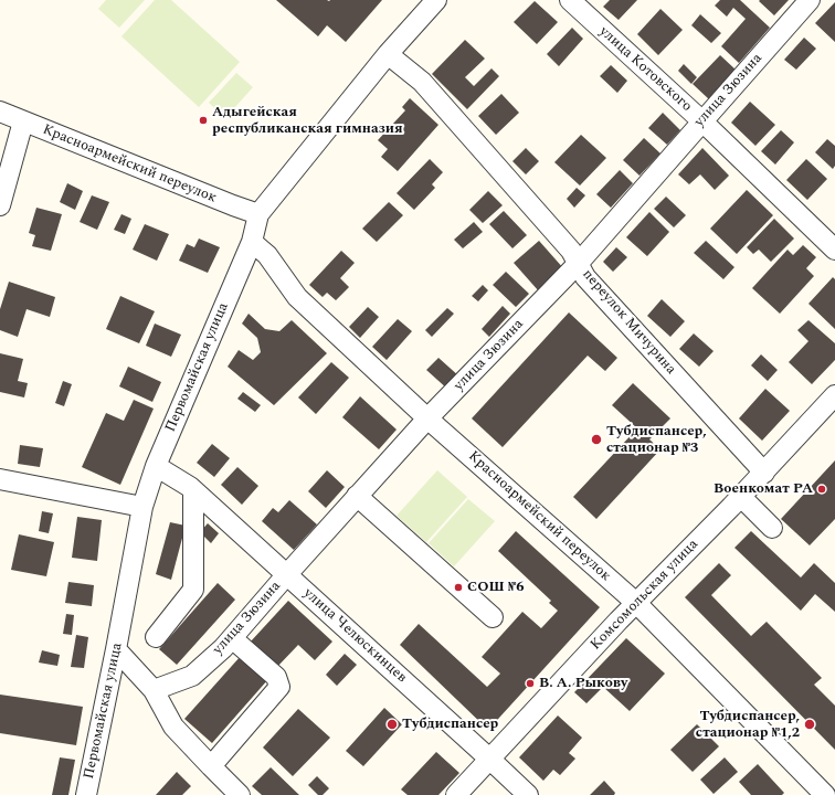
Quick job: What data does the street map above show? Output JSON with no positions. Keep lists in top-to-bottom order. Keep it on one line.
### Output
{"streets":{"street":["улица Котовского","улица Зюзина","Красноармейский переулок","переулок Мичурина","Первомайская улица","Комсомольская улица","улица Челюскинцев"]},"crossings":[["улица Котовского","улица Зюзина"],["улица Зюзина","Красноармейский переулок"],["улица Зюзина","переулок Мичурина"],["улица Зюзина","улица Челюскинцев"],["Красноармейский переулок","Первомайская улица"],["Красноармейский переулок","Комсомольская улица"],["переулок Мичурина","Первомайская улица"],["переулок Мичурина","Комсомольская улица"],["Первомайская улица","улица Челюскинцев"],["Комсомольская улица","улица Челюскинцев"]],"places":["Адыгейская республиканская гимназия","Тубдиспансер, стационар №3","Военкомат РА","СОШ №6","В. А. Рыкову","Тубдиспансер","Тубдиспансер, стационар №1,2"]}
